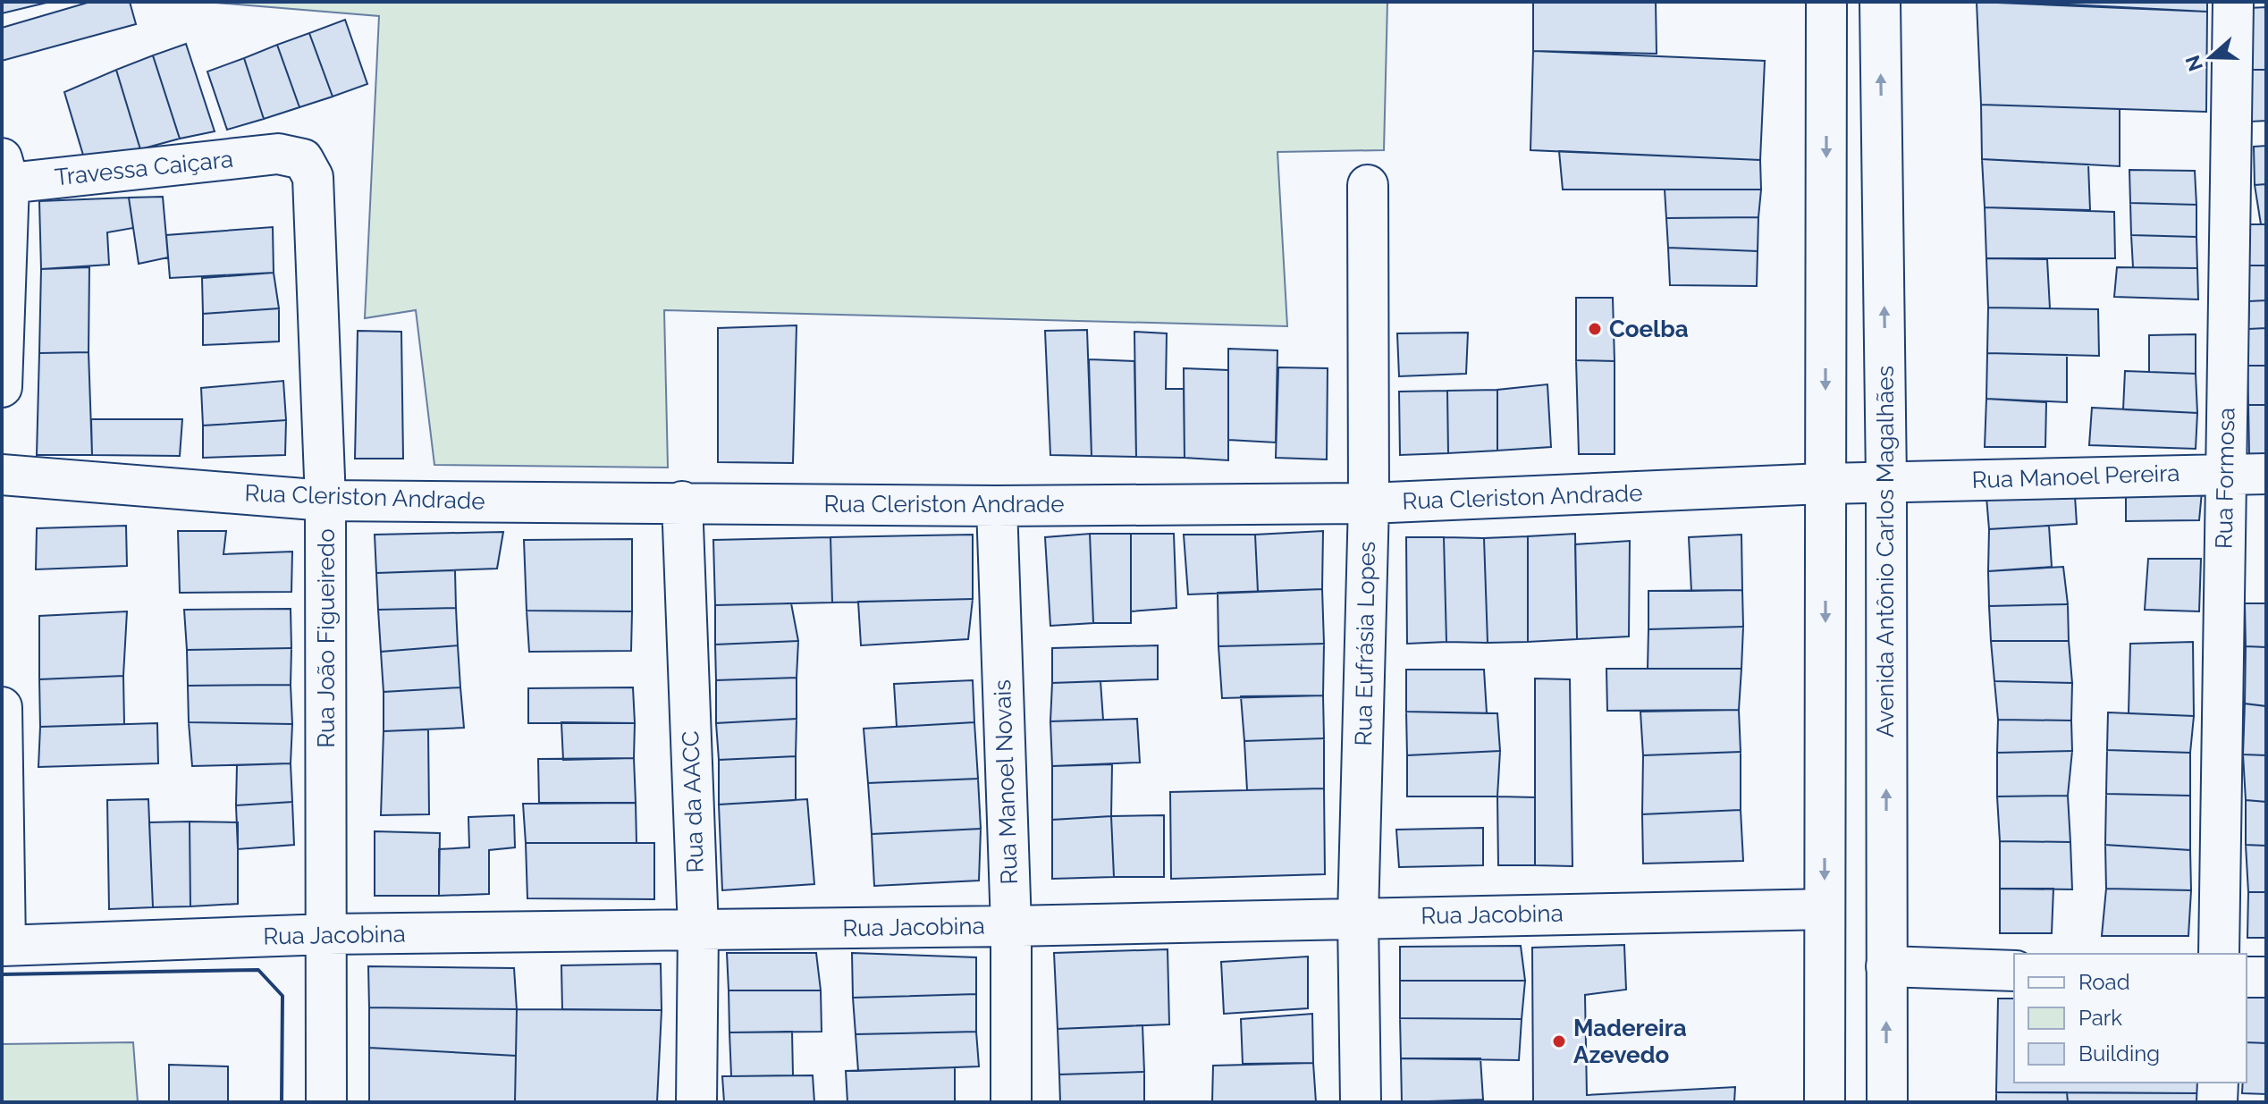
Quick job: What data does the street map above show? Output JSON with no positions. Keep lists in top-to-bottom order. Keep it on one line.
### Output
{"streets":{"street":["Travessa Caiçara","Rua Manoel Pereira","Rua Formosa","Rua Cleriston Andrade","Avenida Antônio Carlos Magalhães","Rua João Figueiredo","Rua Eufrásia Lopes","Rua Manoel Novais","Rua da AACC","Rua Jacobina"]},"crossings":[["Travessa Caiçara","Rua João Figueiredo"],["Rua Manoel Pereira","Rua Formosa"],["Rua Manoel Pereira","Rua Cleriston Andrade"],["Rua Manoel Pereira","Avenida Antônio Carlos Magalhães"],["Rua Cleriston Andrade","Avenida Antônio Carlos Magalhães"],["Rua Cleriston Andrade","Rua João Figueiredo"],["Rua Cleriston Andrade","Rua Eufrásia Lopes"],["Rua Cleriston Andrade","Rua Manoel Novais"],["Rua Cleriston Andrade","Rua da AACC"],["Rua João Figueiredo","Rua Jacobina"],["Rua Eufrásia Lopes","Rua Jacobina"],["Rua Manoel Novais","Rua Jacobina"],["Rua da AACC","Rua Jacobina"]],"places":["Coelba","Madereira Azevedo"],"legend":["Road","Park","Building"],"north":"left"}
